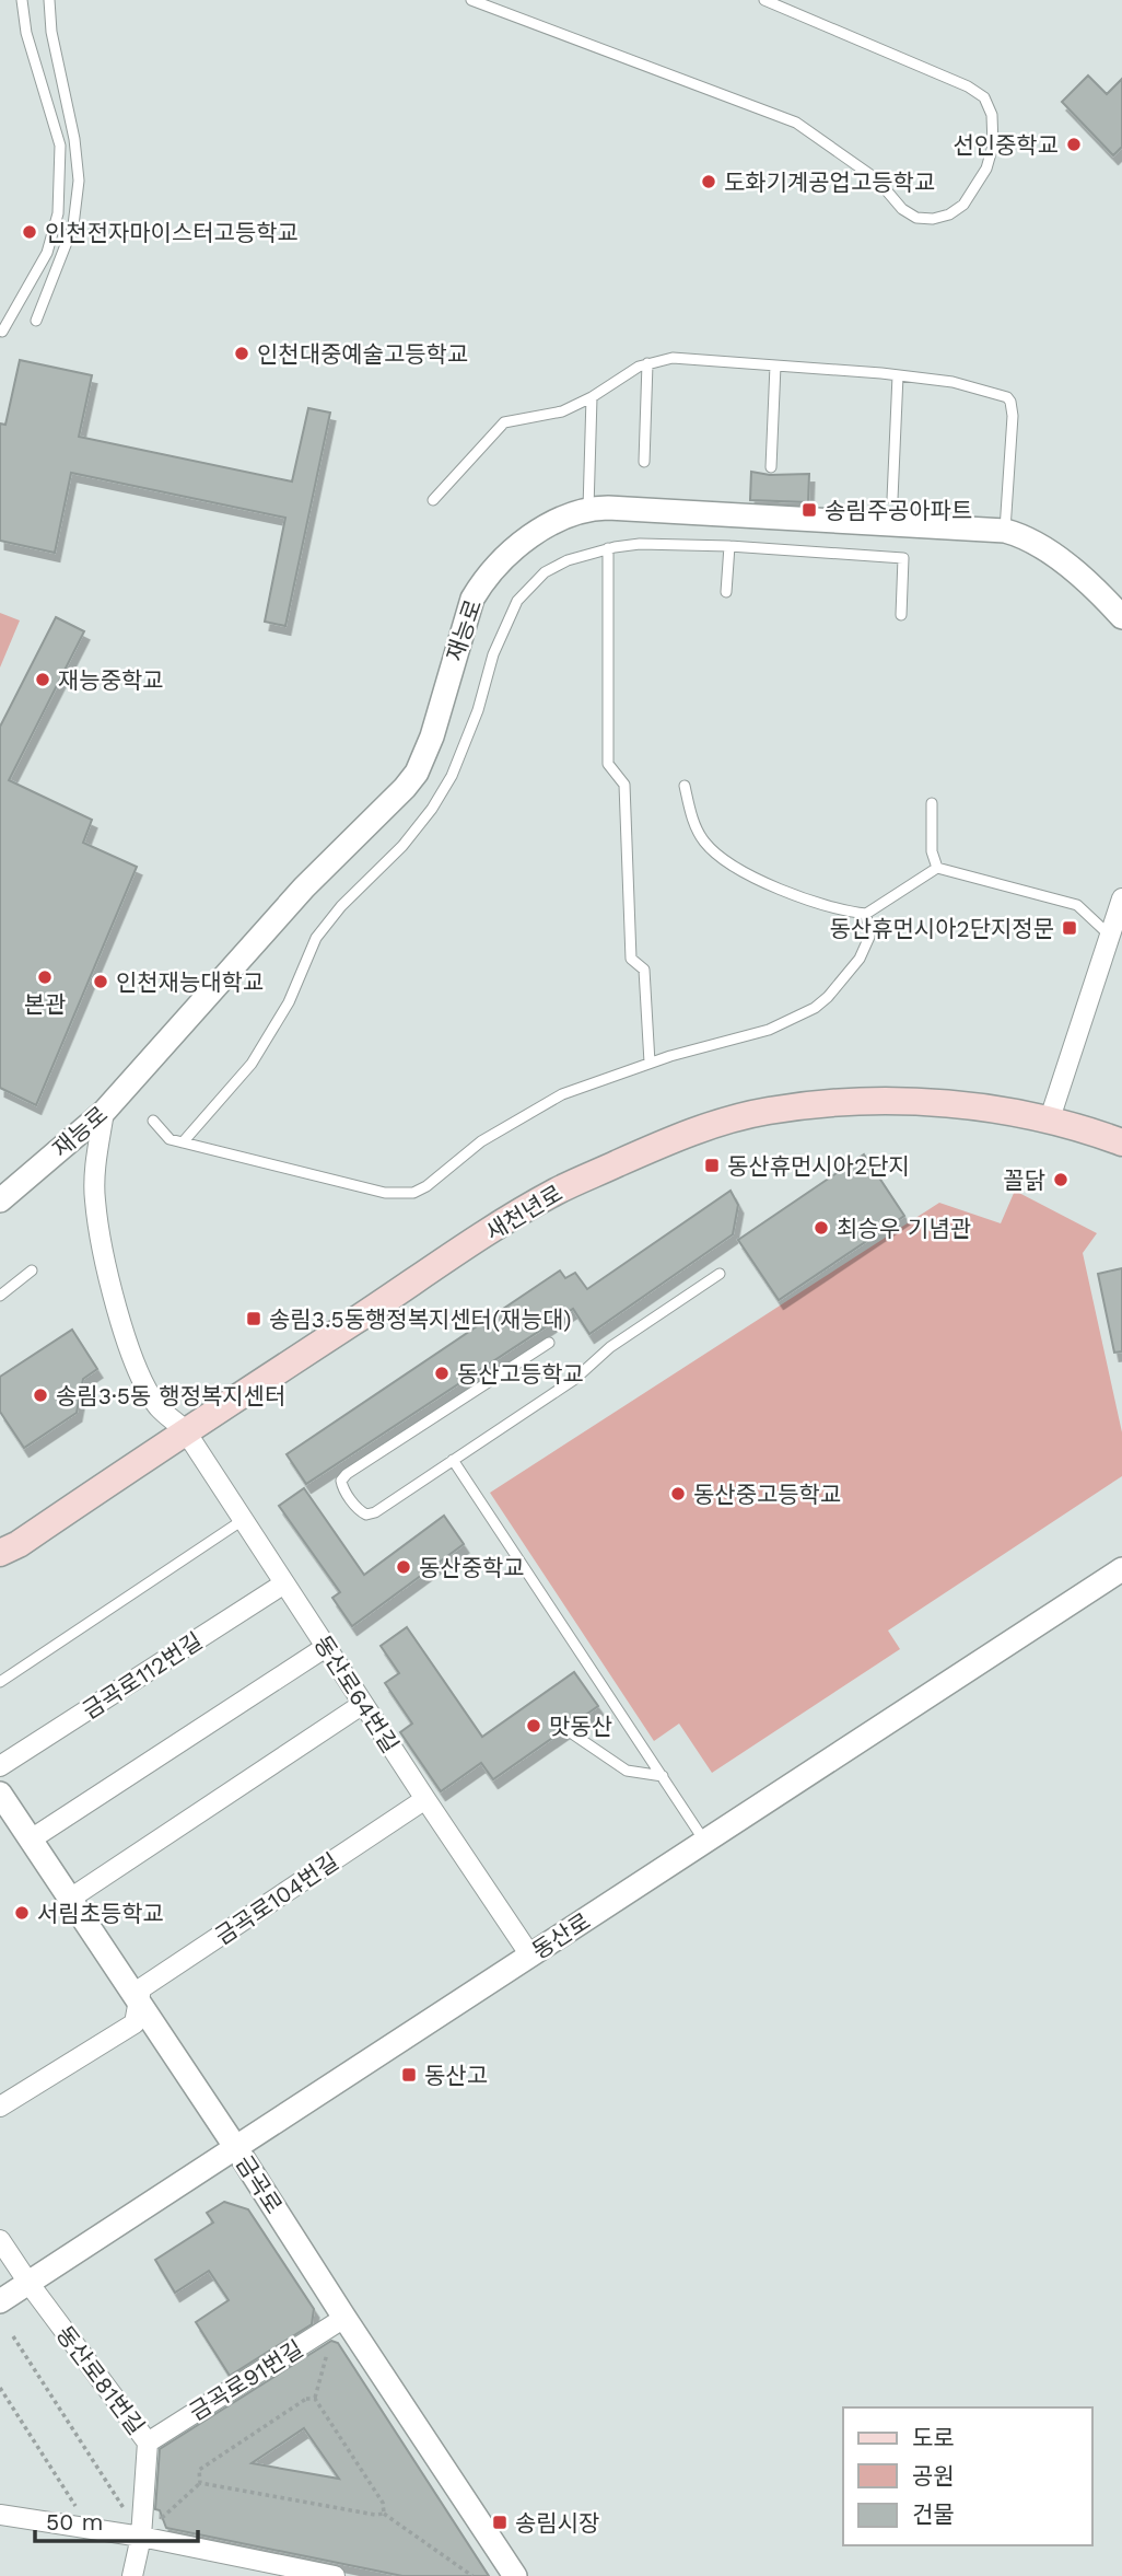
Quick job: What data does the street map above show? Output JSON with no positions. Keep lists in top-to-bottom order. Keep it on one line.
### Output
{"streets":{"main road":["새천년로"],"street":["재능로","금곡로112번길","동산로64번길","금곡로104번길","동산로","금곡로","동산로81번길","금곡로91번길"]},"crossings":[["재능로","동산로64번길"],["새천년로","동산로64번길"],["금곡로112번길","동산로64번길"],["동산로64번길","금곡로104번길"],["동산로64번길","동산로"],["금곡로104번길","금곡로"],["동산로","금곡로"],["동산로","동산로81번길"],["금곡로","금곡로91번길"],["동산로81번길","금곡로91번길"]],"places":{"other":["선인중학교","도화기계공업고등학교","인천전자마이스터고등학교","인천대중예술고등학교","재능중학교","본관","인천재능대학교","꼴닭","최승우 기념관","동산고등학교","송림3·5동 행정복지센터","동산중고등학교","동산중학교","맛동산","서림초등학교"],"transit":["송림주공아파트","동산휴먼시아2단지정문","동산휴먼시아2단지","송림3.5동행정복지센터(재능대)","동산고","송림시장"]},"legend":["도로","공원","건물"],"scale_bar":"50 m"}
